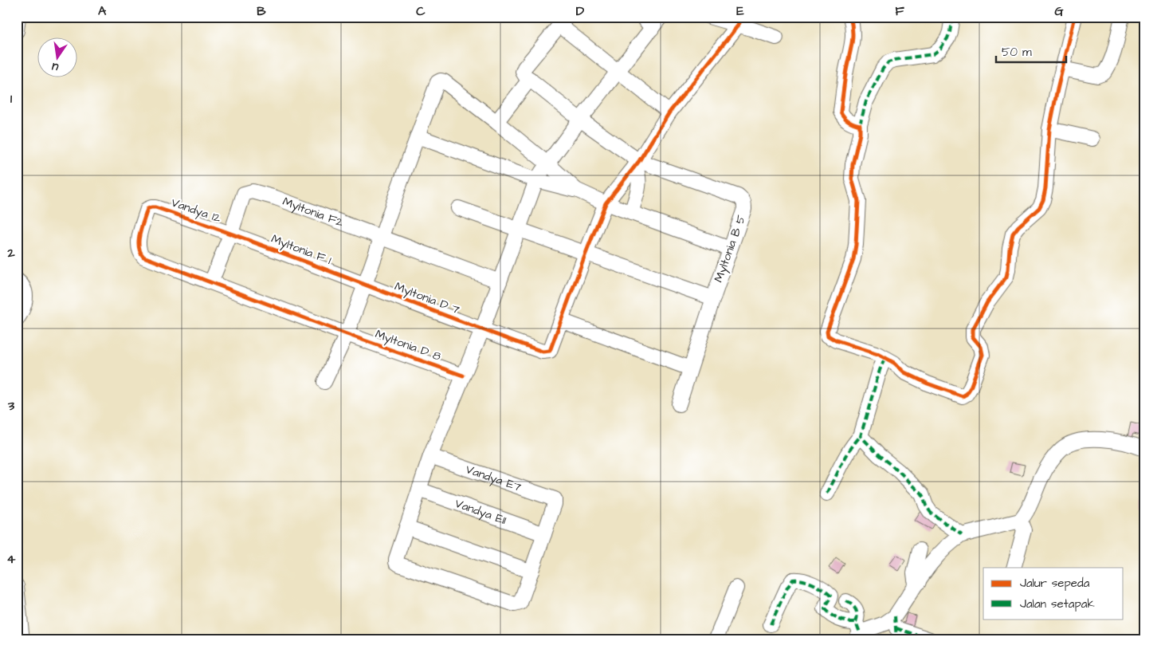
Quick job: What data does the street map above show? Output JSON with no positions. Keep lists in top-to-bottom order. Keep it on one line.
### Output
{"streets":{"street":["Vandya 12","Myltonia F2","Myltonia B 5","Myltonia F 1","Myltonia D 7","Myltonia D 8","Vandya E7","Vandya E11"]},"crossings":[["Vandya 12","Myltonia F2"],["Vandya 12","Myltonia F 1"],["Vandya 12","Myltonia D 8"],["Myltonia F2","Myltonia F 1"],["Myltonia B 5","Myltonia D 7"],["Myltonia F 1","Myltonia D 7"],["Vandya E7","Vandya E11"]],"legend":["Jalur sepeda","Jalan setapak"],"scale_bar":"50 m","north":"bottom","grid":{"columns":["A","B","C","D","E","F","G"],"rows":["1","2","3","4"]}}
